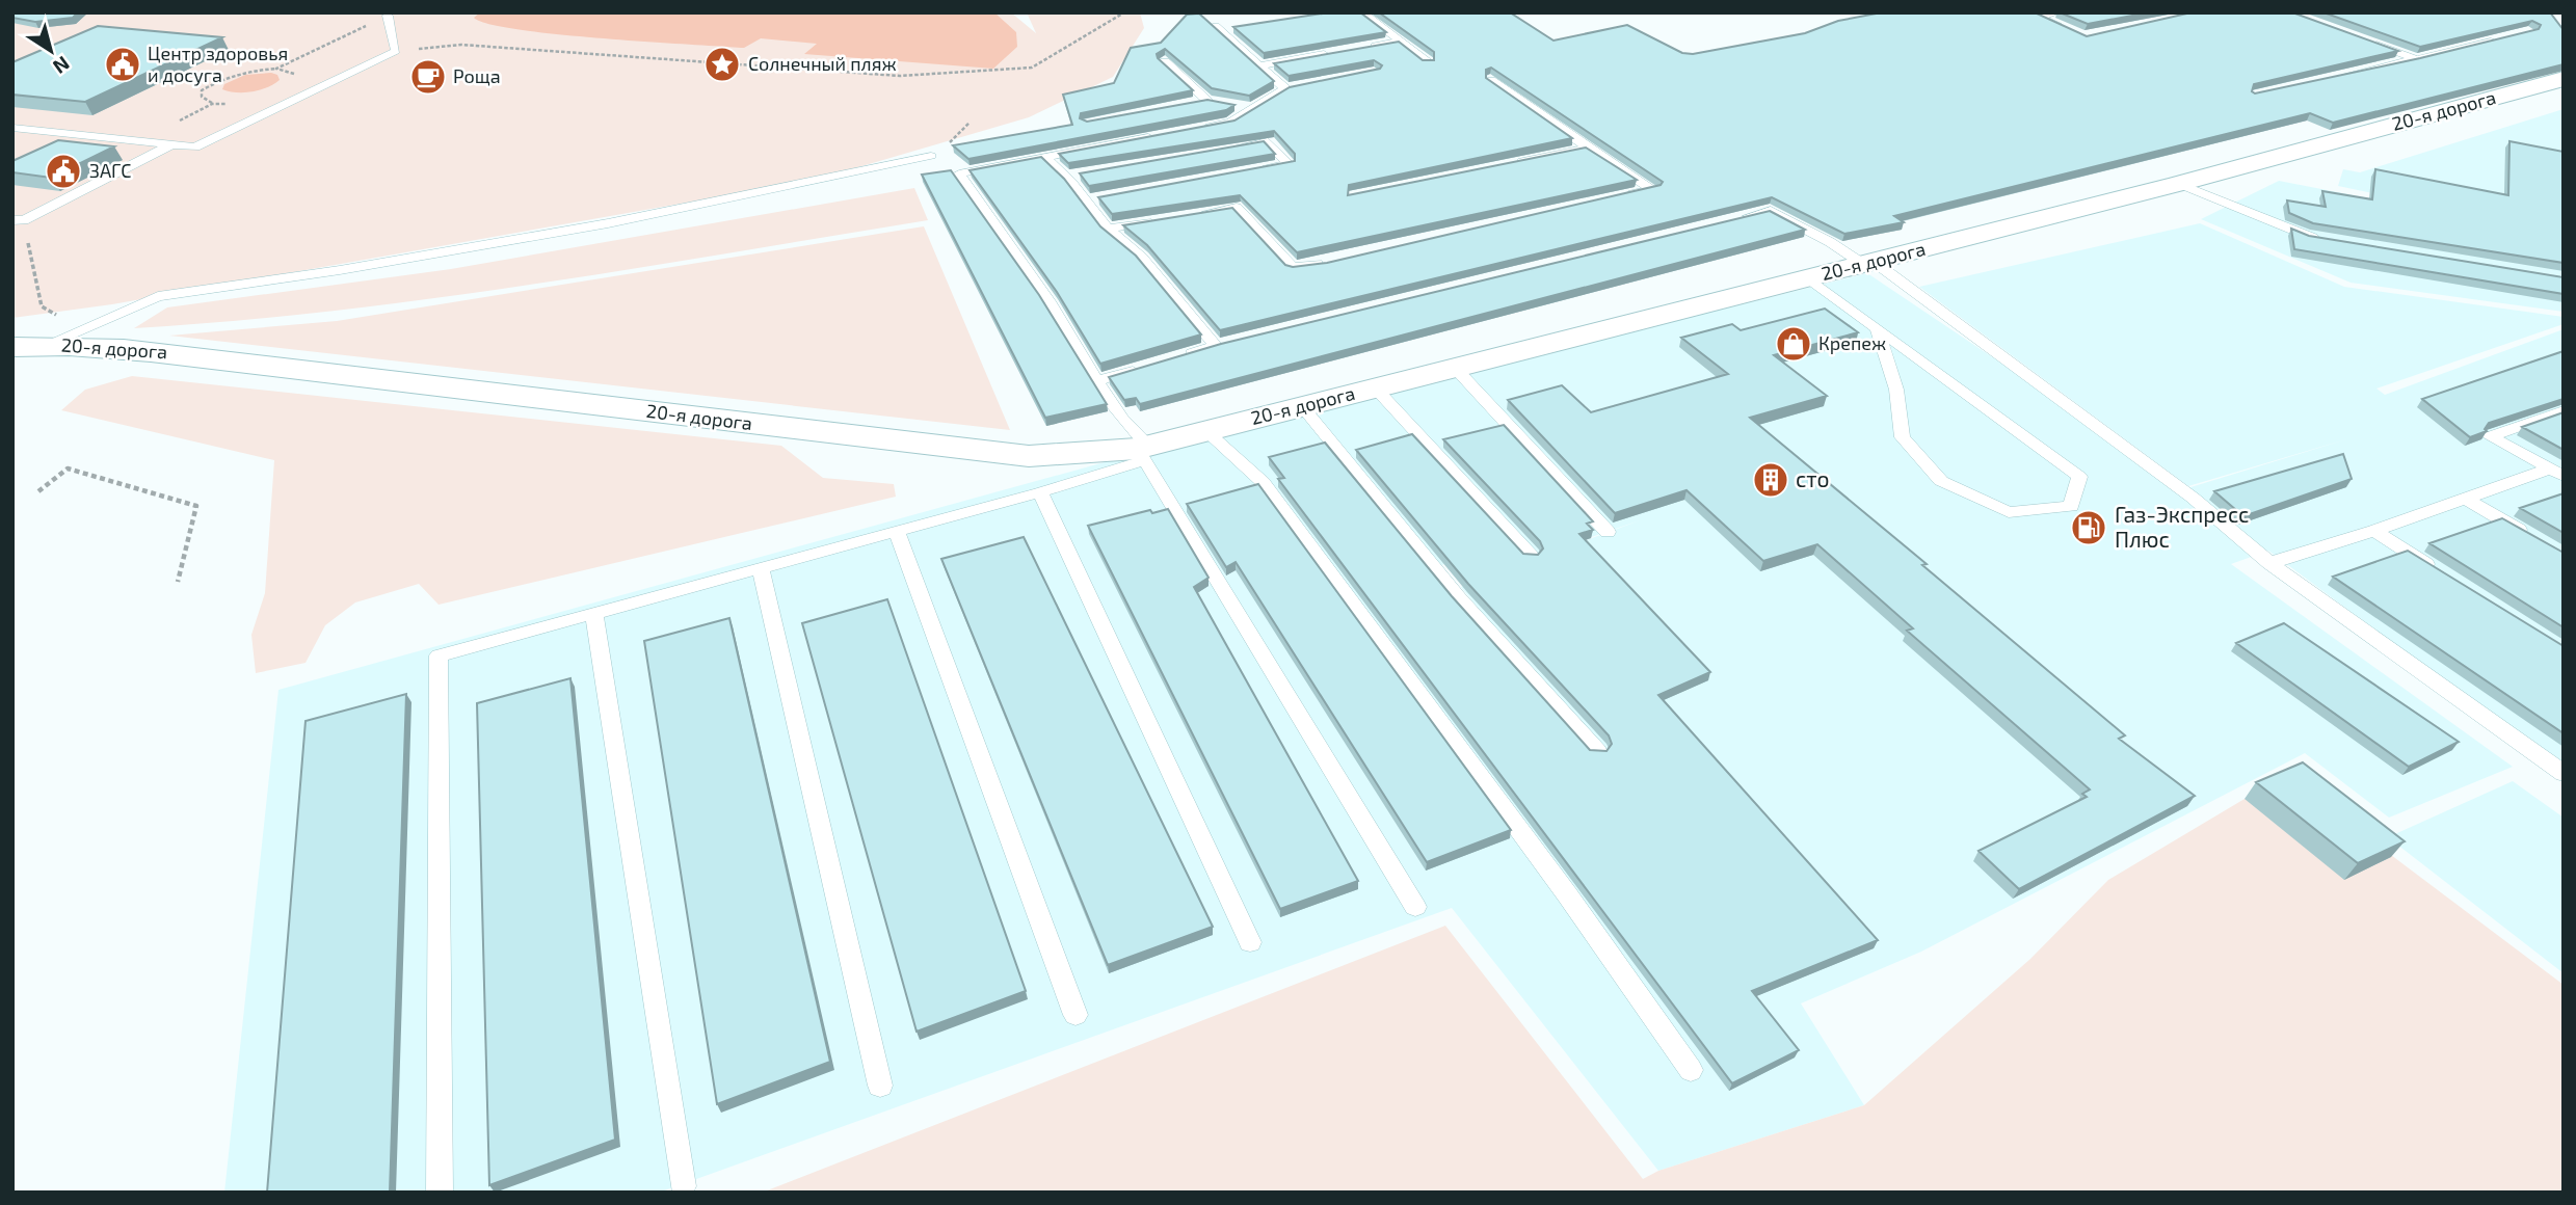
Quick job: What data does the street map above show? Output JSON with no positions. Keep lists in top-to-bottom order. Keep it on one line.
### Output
{"streets":{"main road":["20-я дорога"]},"places":{"public building":["Центр здоровья и досуга","ЗАГС"],"place":["Солнечный пляж"],"cafe":["Роща"],"shop":["Крепеж"],"building":["сто"],"fuel station":["Газ-Экспресс Плюс"]},"north":"bottom right"}
